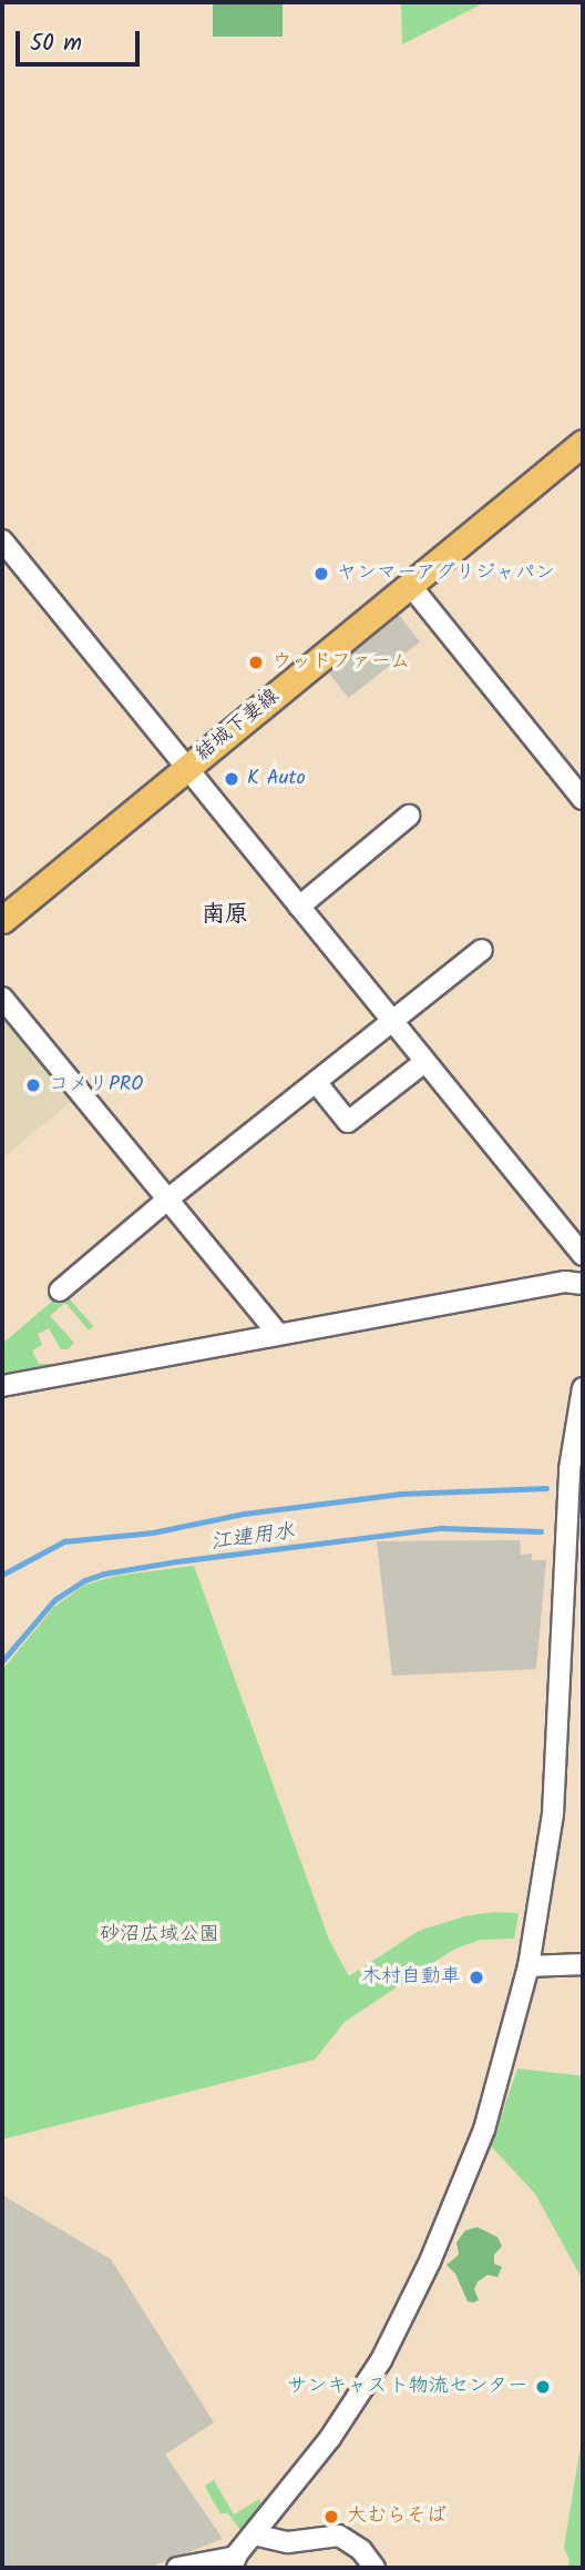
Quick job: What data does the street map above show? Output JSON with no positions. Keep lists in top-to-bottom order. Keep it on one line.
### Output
{"streets":{"main road":["結城下妻線"]},"districts":["南原"],"water":["江連用水"],"parks":["砂沼広域公園"],"places":["ヤンマーアグリジャパン","ウッドファーム","K Auto","コメリPRO","木村自動車","サンキャスト物流センター","大むらそば"],"scale_bar":"50 m"}
